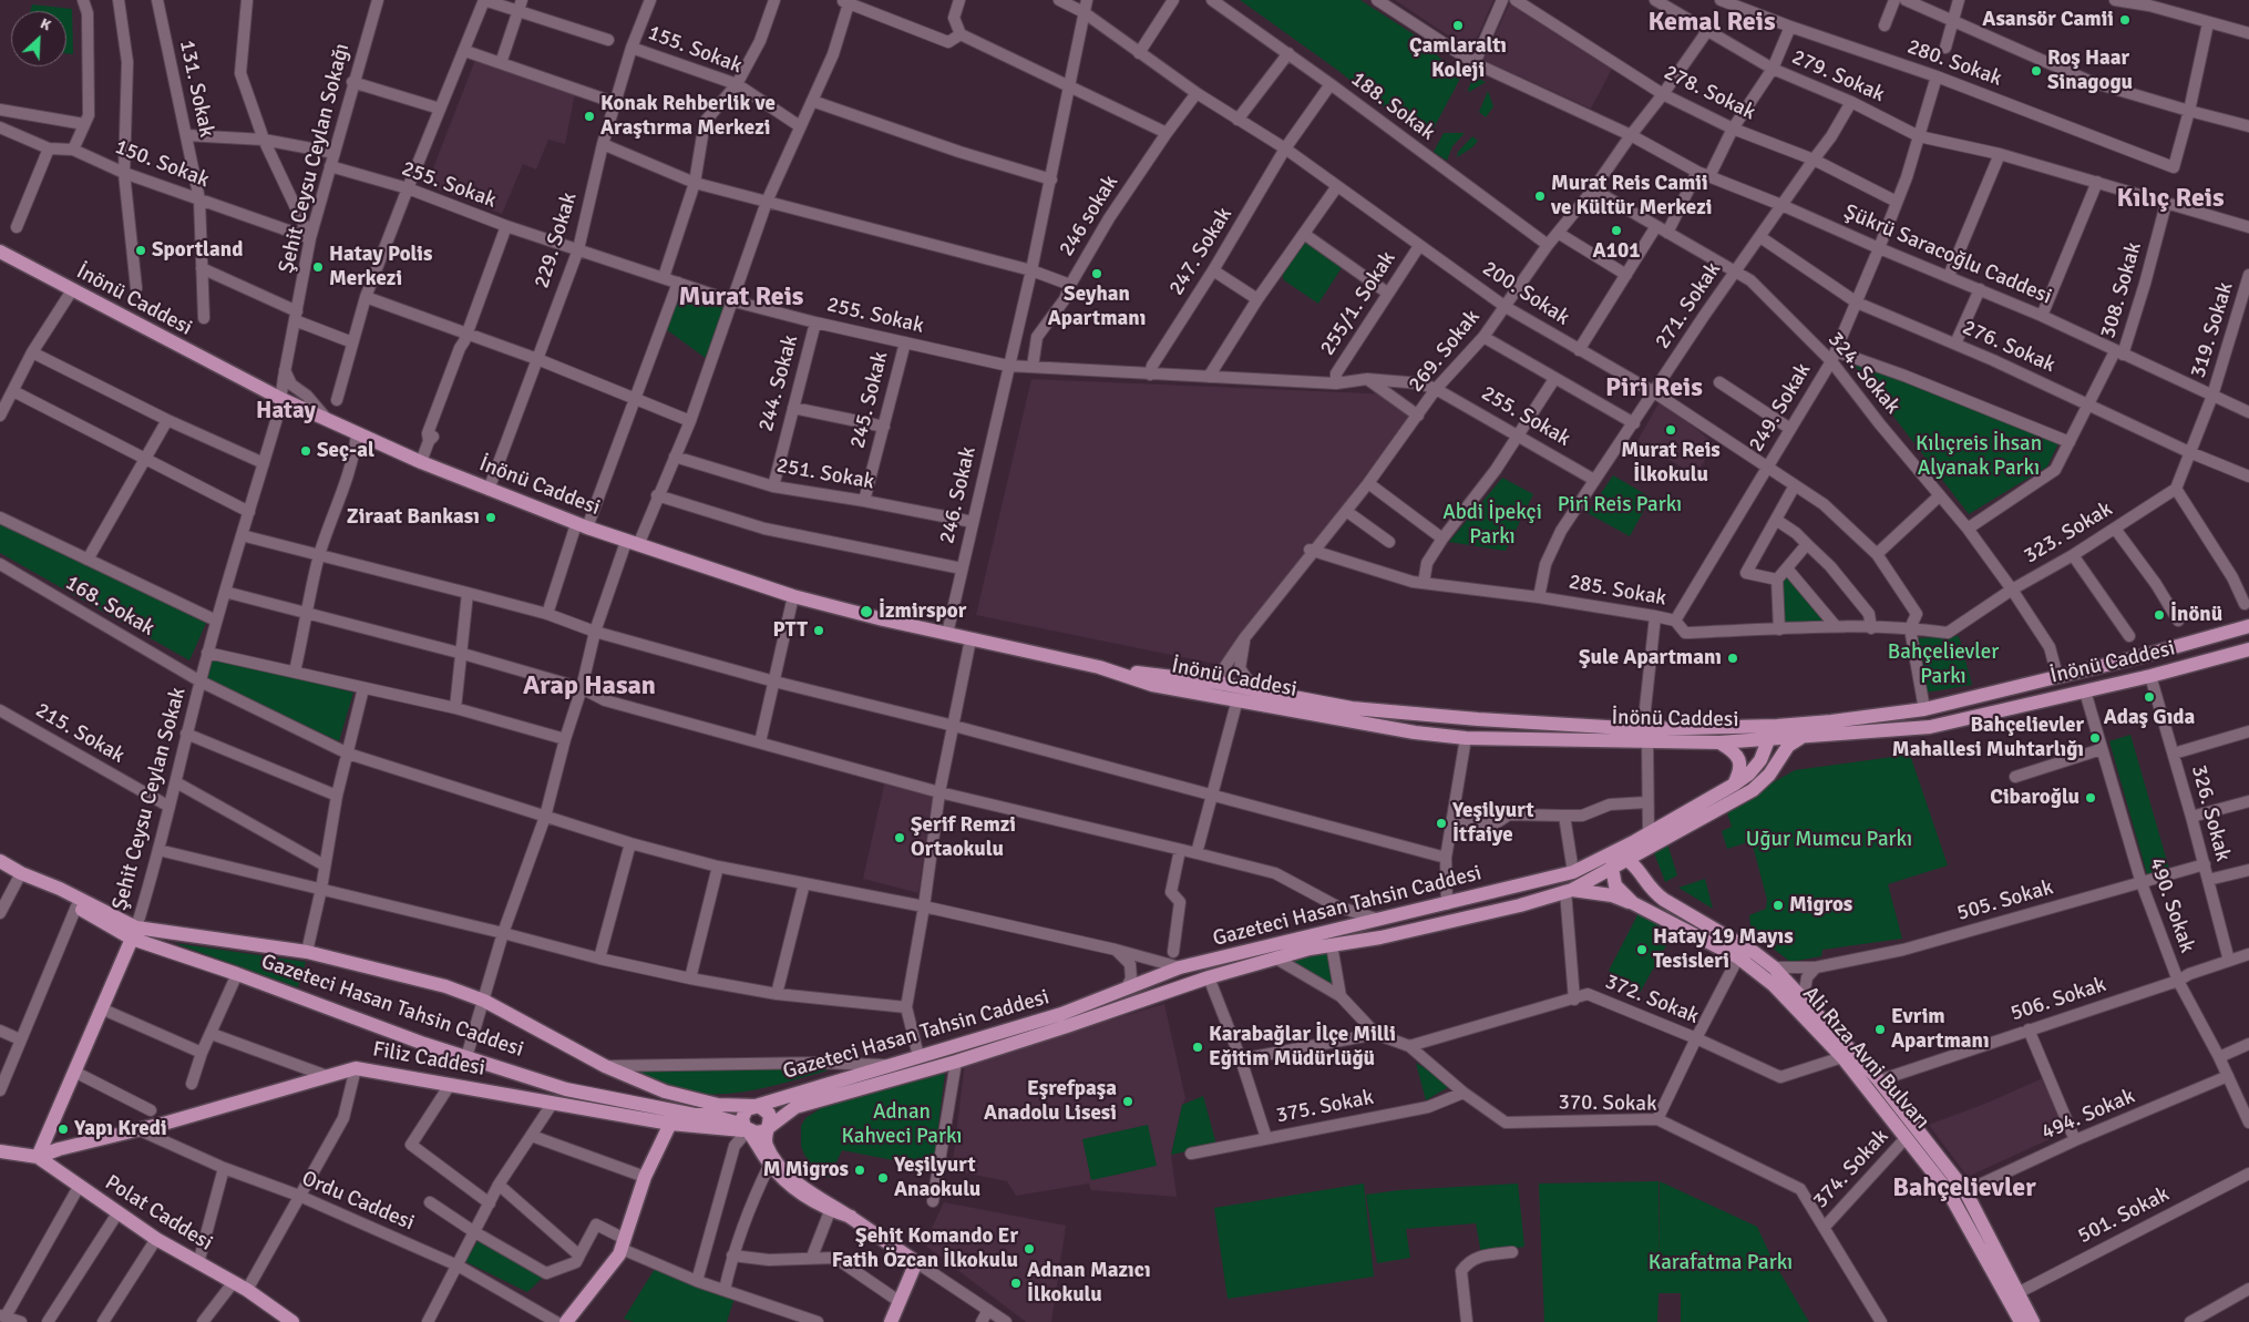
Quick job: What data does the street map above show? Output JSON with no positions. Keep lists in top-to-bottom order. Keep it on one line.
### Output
{"streets":{"main road":["İnönü Caddesi","Gazeteci Hasan Tahsin Caddesi","Ali Rıza Avni Bulvarı","Filiz Caddesi","Polat Caddesi"],"street":["155. Sokak","280. Sokak","279. Sokak","131. Sokak","278. Sokak","188. Sokak","Şehit Ceysu Ceylan Sokağı","150. Sokak","255. Sokak","246 sokak","229. Sokak","247. Sokak","Şükrü Saracoğlu Caddesi","308. Sokak","200. Sokak","255/1. Sokak","271. Sokak","319. Sokak","276. Sokak","269. Sokak","324. Sokak","244. Sokak","245. Sokak","249. Sokak","251. Sokak","246. Sokak","323. Sokak","285. Sokak","168. Sokak","215. Sokak","Şehit Ceysu Ceylan Sokak","326. Sokak","505. Sokak","490. Sokak","372. Sokak","506. Sokak","370. Sokak","375. Sokak","494. Sokak","374. Sokak","Ordu Caddesi","501. Sokak"]},"crossings":[["155. Sokak","229. Sokak"],["280. Sokak","249. Sokak"],["279. Sokak","308. Sokak"],["279. Sokak","271. Sokak"],["279. Sokak","269. Sokak"],["279. Sokak","249. Sokak"],["131. Sokak","150. Sokak"],["278. Sokak","271. Sokak"],["278. Sokak","269. Sokak"],["278. Sokak","249. Sokak"],["188. Sokak","247. Sokak"],["188. Sokak","269. Sokak"],["Şehit Ceysu Ceylan Sokağı","150. Sokak"],["Şehit Ceysu Ceylan Sokağı","255. Sokak"],["Şehit Ceysu Ceylan Sokağı","İnönü Caddesi"],["Şehit Ceysu Ceylan Sokağı","168. Sokak"],["Şehit Ceysu Ceylan Sokağı","Şehit Ceysu Ceylan Sokak"],["255. Sokak","246 sokak"],["255. Sokak","229. Sokak"],["255. Sokak","247. Sokak"],["255. Sokak","255/1. Sokak"],["255. Sokak","271. Sokak"],["255. Sokak","269. Sokak"],["255. Sokak","244. Sokak"],["255. Sokak","245. Sokak"],["255. Sokak","246. Sokak"],["246 sokak","200. Sokak"],["229. Sokak","İnönü Caddesi"],["247. Sokak","200. Sokak"],["Şükrü Saracoğlu Caddesi","308. Sokak"],["Şükrü Saracoğlu Caddesi","271. Sokak"],["Şükrü Saracoğlu Caddesi","319. Sokak"],["Şükrü Saracoğlu Caddesi","269. Sokak"],["Şükrü Saracoğlu Caddesi","249. Sokak"],["308. Sokak","276. Sokak"],["308. Sokak","324. Sokak"],["200. Sokak","255/1. Sokak"],["200. Sokak","271. Sokak"],["200. Sokak","269. Sokak"],["200. Sokak","249. Sokak"],["200. Sokak","246. Sokak"],["200. Sokak","285. Sokak"],["İnönü Caddesi","269. Sokak"],["İnönü Caddesi","324. Sokak"],["İnönü Caddesi","246. Sokak"],["İnönü Caddesi","326. Sokak"],["İnönü Caddesi","490. Sokak"],["İnönü Caddesi","Gazeteci Hasan Tahsin Caddesi"],["271. Sokak","276. Sokak"],["271. Sokak","324. Sokak"],["271. Sokak","285. Sokak"],["319. Sokak","276. Sokak"],["276. Sokak","249. Sokak"],["269. Sokak","324. Sokak"],["269. Sokak","285. Sokak"],["324. Sokak","249. Sokak"],["324. Sokak","323. Sokak"],["244. Sokak","251. Sokak"],["245. Sokak","251. Sokak"],["249. Sokak","285. Sokak"],["251. Sokak","246. Sokak"],["323. Sokak","285. Sokak"],["168. Sokak","Şehit Ceysu Ceylan Sokak"],["168. Sokak","Gazeteci Hasan Tahsin Caddesi"],["215. Sokak","Şehit Ceysu Ceylan Sokak"],["Şehit Ceysu Ceylan Sokak","Gazeteci Hasan Tahsin Caddesi"],["326. Sokak","505. Sokak"],["326. Sokak","506. Sokak"],["505. Sokak","490. Sokak"],["505. Sokak","Ali Rıza Avni Bulvarı"],["490. Sokak","506. Sokak"],["490. Sokak","494. Sokak"],["Gazeteci Hasan Tahsin Caddesi","Ali Rıza Avni Bulvarı"],["Gazeteci Hasan Tahsin Caddesi","Filiz Caddesi"],["Gazeteci Hasan Tahsin Caddesi","370. Sokak"],["372. Sokak","Ali Rıza Avni Bulvarı"],["372. Sokak","370. Sokak"],["506. Sokak","Ali Rıza Avni Bulvarı"],["Ali Rıza Avni Bulvarı","494. Sokak"],["Ali Rıza Avni Bulvarı","374. Sokak"],["Ali Rıza Avni Bulvarı","501. Sokak"],["Filiz Caddesi","Ordu Caddesi"],["Filiz Caddesi","Polat Caddesi"],["370. Sokak","375. Sokak"],["370. Sokak","374. Sokak"]],"districts":["Kemal Reis","Kılıç Reis","Murat Reis","Piri Reis","Hatay","Arap Hasan","Bahçelievler"],"parks":["Kılıçreis İhsan Alyanak Parkı","Piri Reis Parkı","Abdi İpekçi Parkı","Bahçelievler Parkı","Uğur Mumcu Parkı","Adnan Kahveci Parkı","Karafatma Parkı"],"places":["Asansör Camii","Çamlaraltı Koleji","Roş Haar Sinagogu","Konak Rehberlik ve Araştırma Merkezi","Murat Reis Camii ve Kültür Merkezi","A101","Sportland","Hatay Polis Merkezi","Seyhan Apartmanı","Murat Reis İlkokulu","Seç-al","Ziraat Bankası","İzmirspor","İnönü","PTT","Şule Apartmanı","Adaş Gıda","Bahçelievler Mahallesi Muhtarlığı","Cibaroğlu","Yeşilyurt İtfaiye","Şerif Remzi Ortaokulu","Migros","Hatay 19 Mayıs Tesisleri","Evrim Apartmanı","Karabağlar İlçe Milli Eğitim Müdürlüğü","Eşrefpaşa Anadolu Lisesi","Yapı Kredi","M Migros","Yeşilyurt Anaokulu","Şehit Komando Er Fatih Özcan İlkokulu","Adnan Mazıcı İlkokulu"],"north":"top right"}
